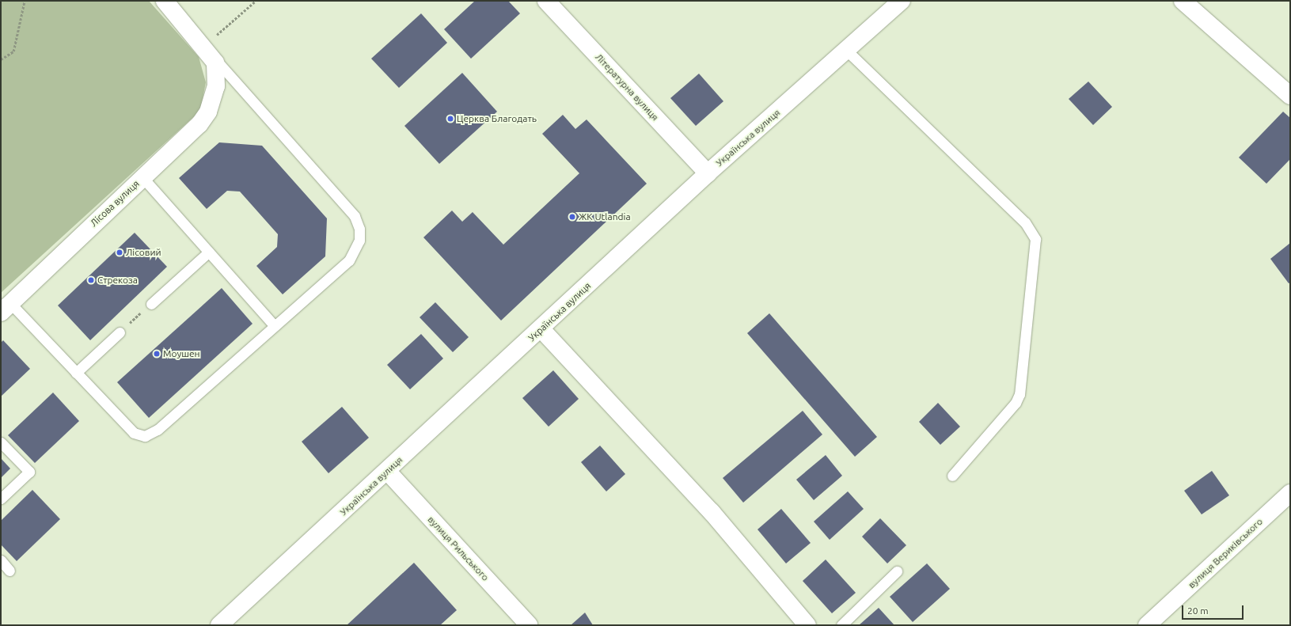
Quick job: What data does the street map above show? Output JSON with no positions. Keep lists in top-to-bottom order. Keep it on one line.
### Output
{"streets":{"street":["Літературна вулиця","Українська вулиця","Лісова вулиця","вулиця Рильського","вулиця Вериківського"]},"crossings":[["Літературна вулиця","Українська вулиця"],["Українська вулиця","вулиця Рильського"]],"places":["Церква Благодать","ЖК Utlandia","Лісовий","Стрекоза","Моушен"],"scale_bar":"20 m"}
